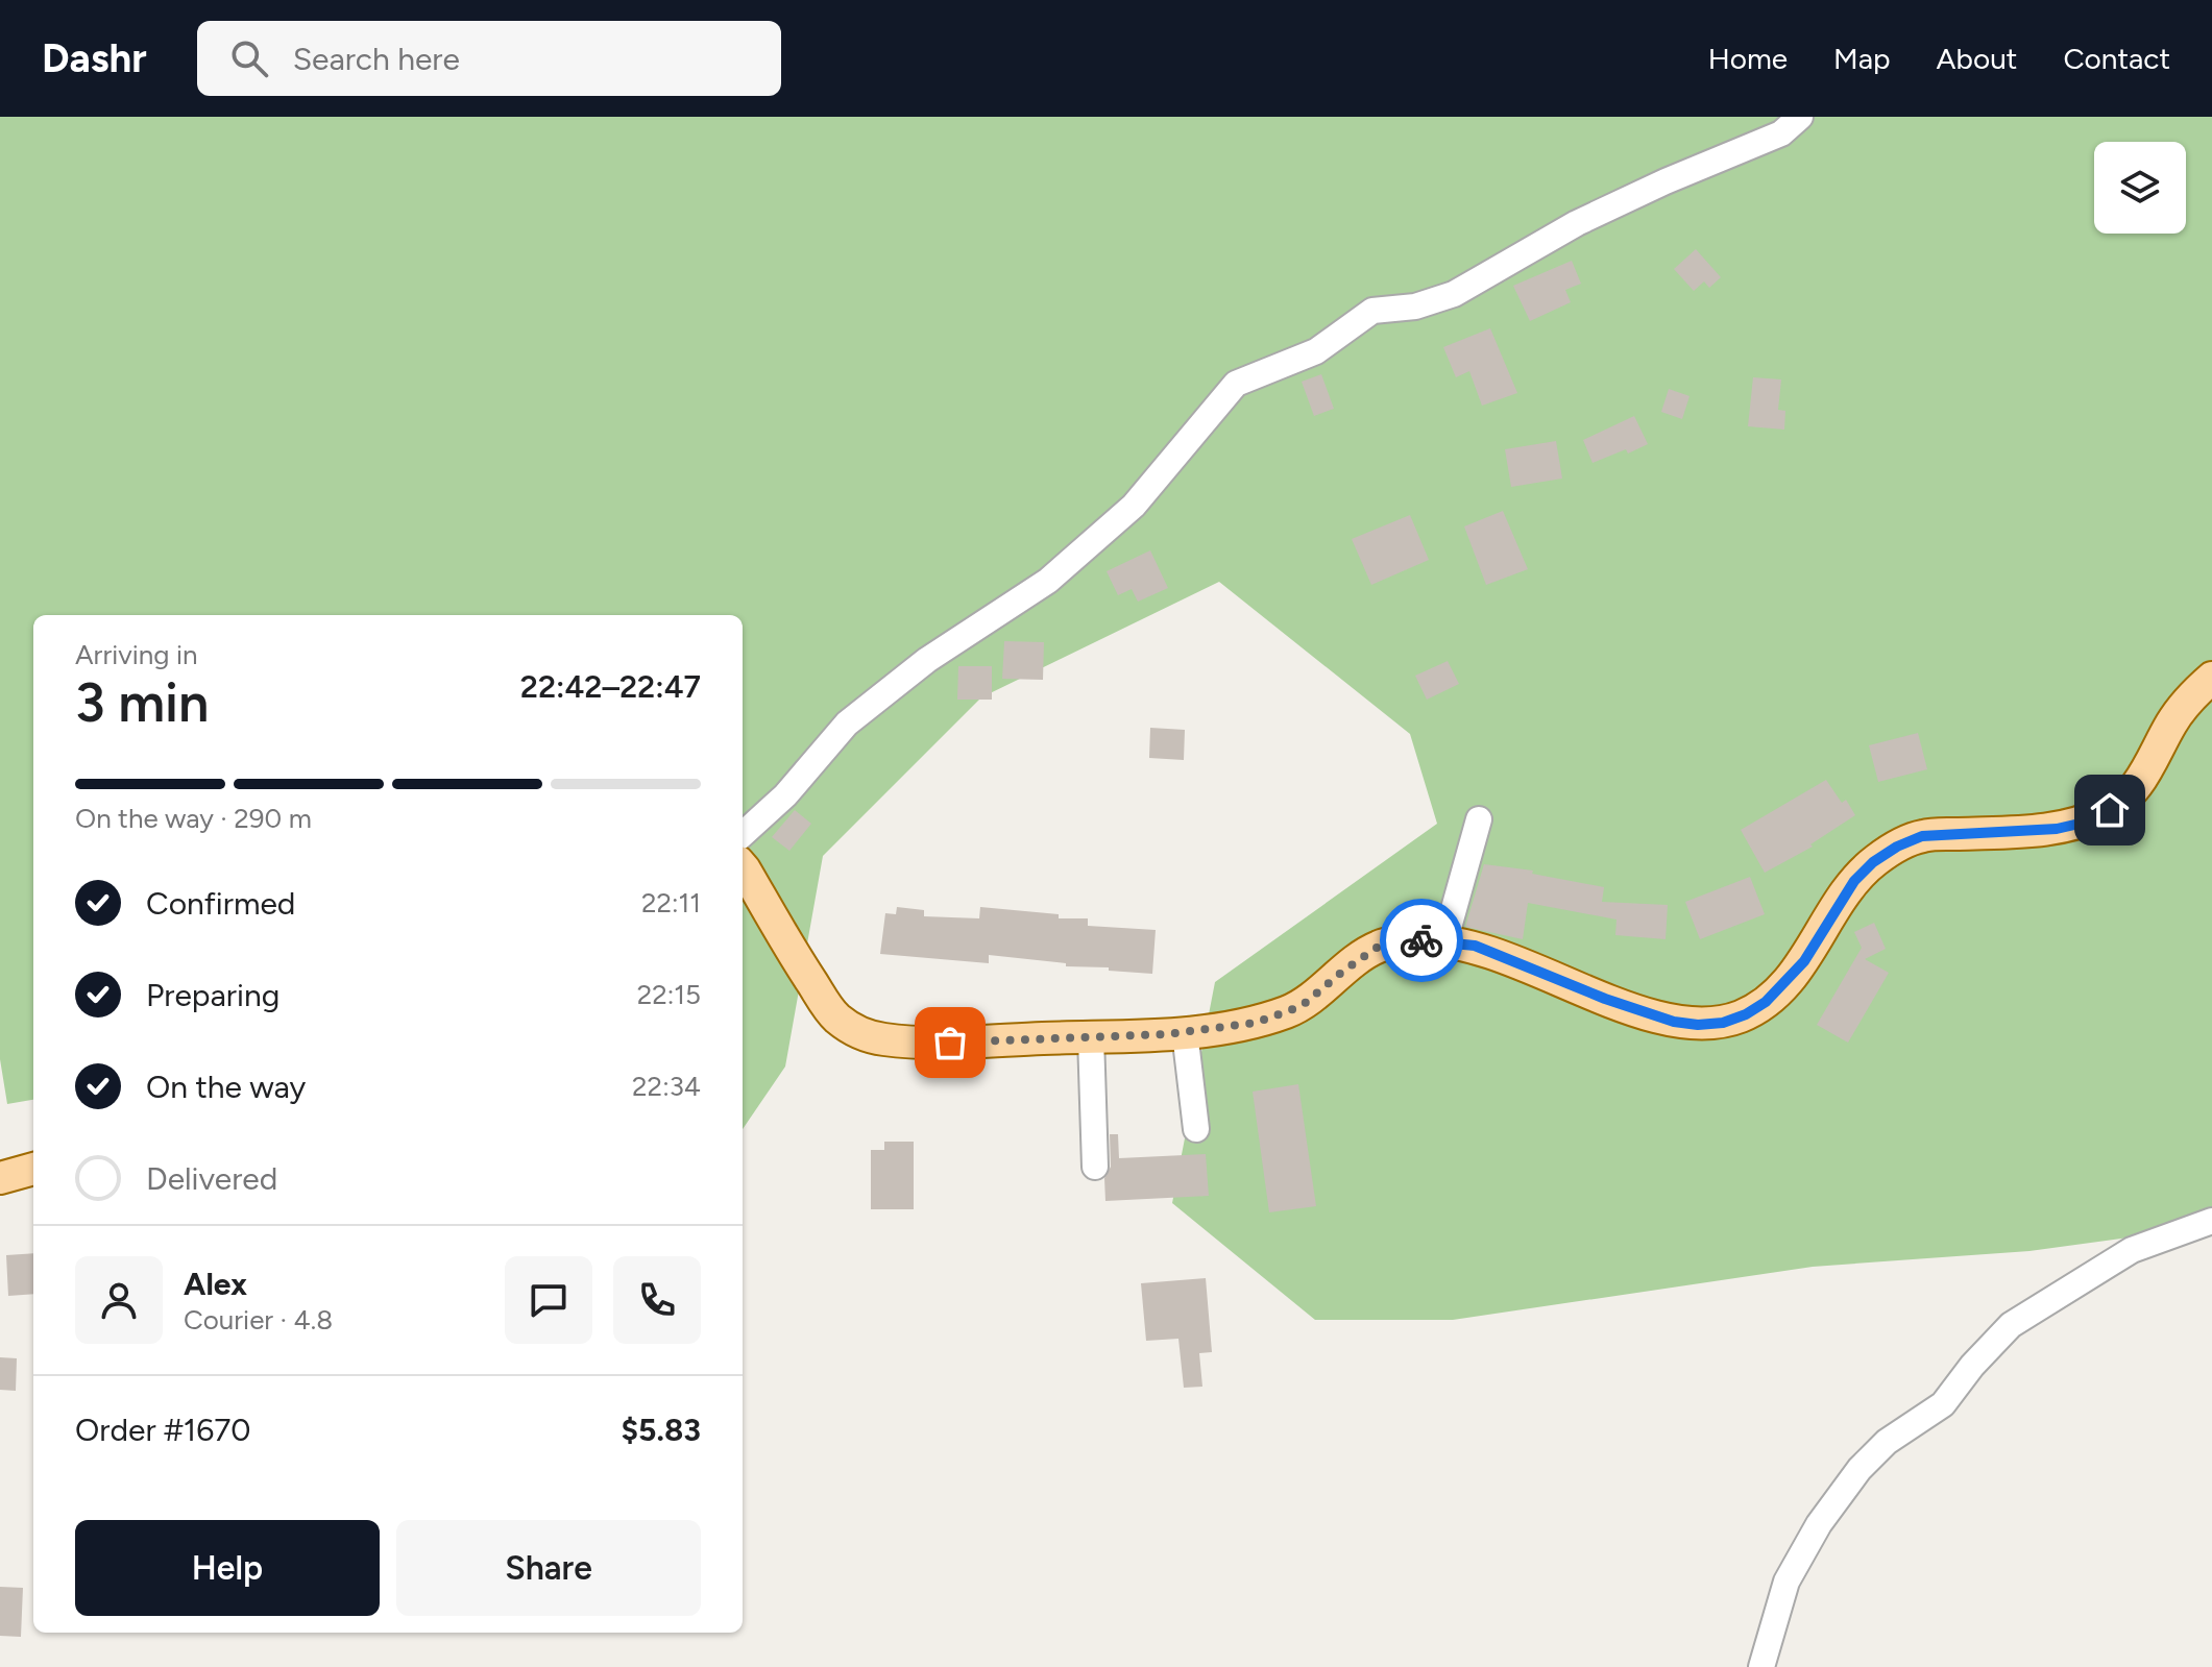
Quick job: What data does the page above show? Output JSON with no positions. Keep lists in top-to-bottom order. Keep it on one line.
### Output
{"page":{"header":"Dashr","search":"Search here","nav":["Home","Map","About","Contact"],"heading":["3 min","Arriving in","22:42–22:47"],"panel":["Alex","Courier · 4.8","Order #1670","$5.83"],"bar":"On the way · 290 m","list":[["Confirmed","22:11"],["Preparing","22:15"],["On the way","22:34"],"Delivered"],"buttons":["Help","Share"]}}
